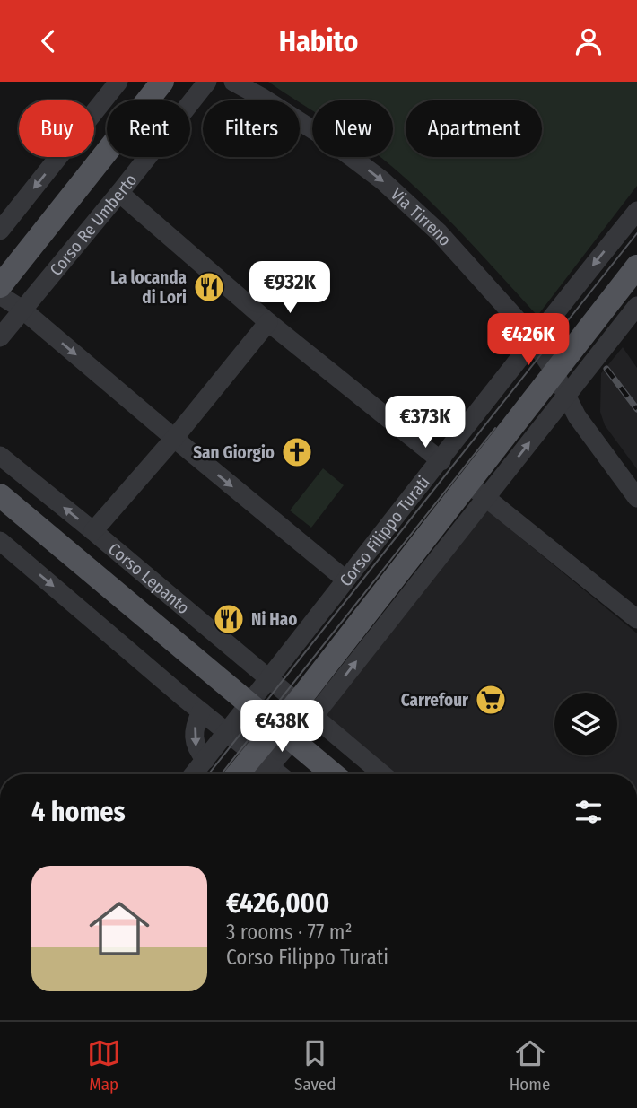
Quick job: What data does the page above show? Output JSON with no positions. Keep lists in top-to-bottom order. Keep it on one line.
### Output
{"streets":{"main road":["Corso Re Umberto","Corso Filippo Turati","Corso Lepanto"],"street":["Via Tirreno"]},"crossings":[["Via Tirreno","Corso Filippo Turati"],["Corso Filippo Turati","Corso Lepanto"]],"one_way":["Via Tirreno"],"places":{"restaurant":["La locanda di Lori","Ni Hao"],"church":["San Giorgio"],"supermarket":["Carrefour"]},"page":{"header":"Habito","chip":["Buy","Rent","Filters","New","Apartment"],"price":["€932K","€426K","€373K","€438K"],"heading":"4 homes","list":[{"name":"€426,000","note":"3 rooms · 77 m² · Corso Filippo Turati"}],"tabs":["Map","Saved","Home"]}}
